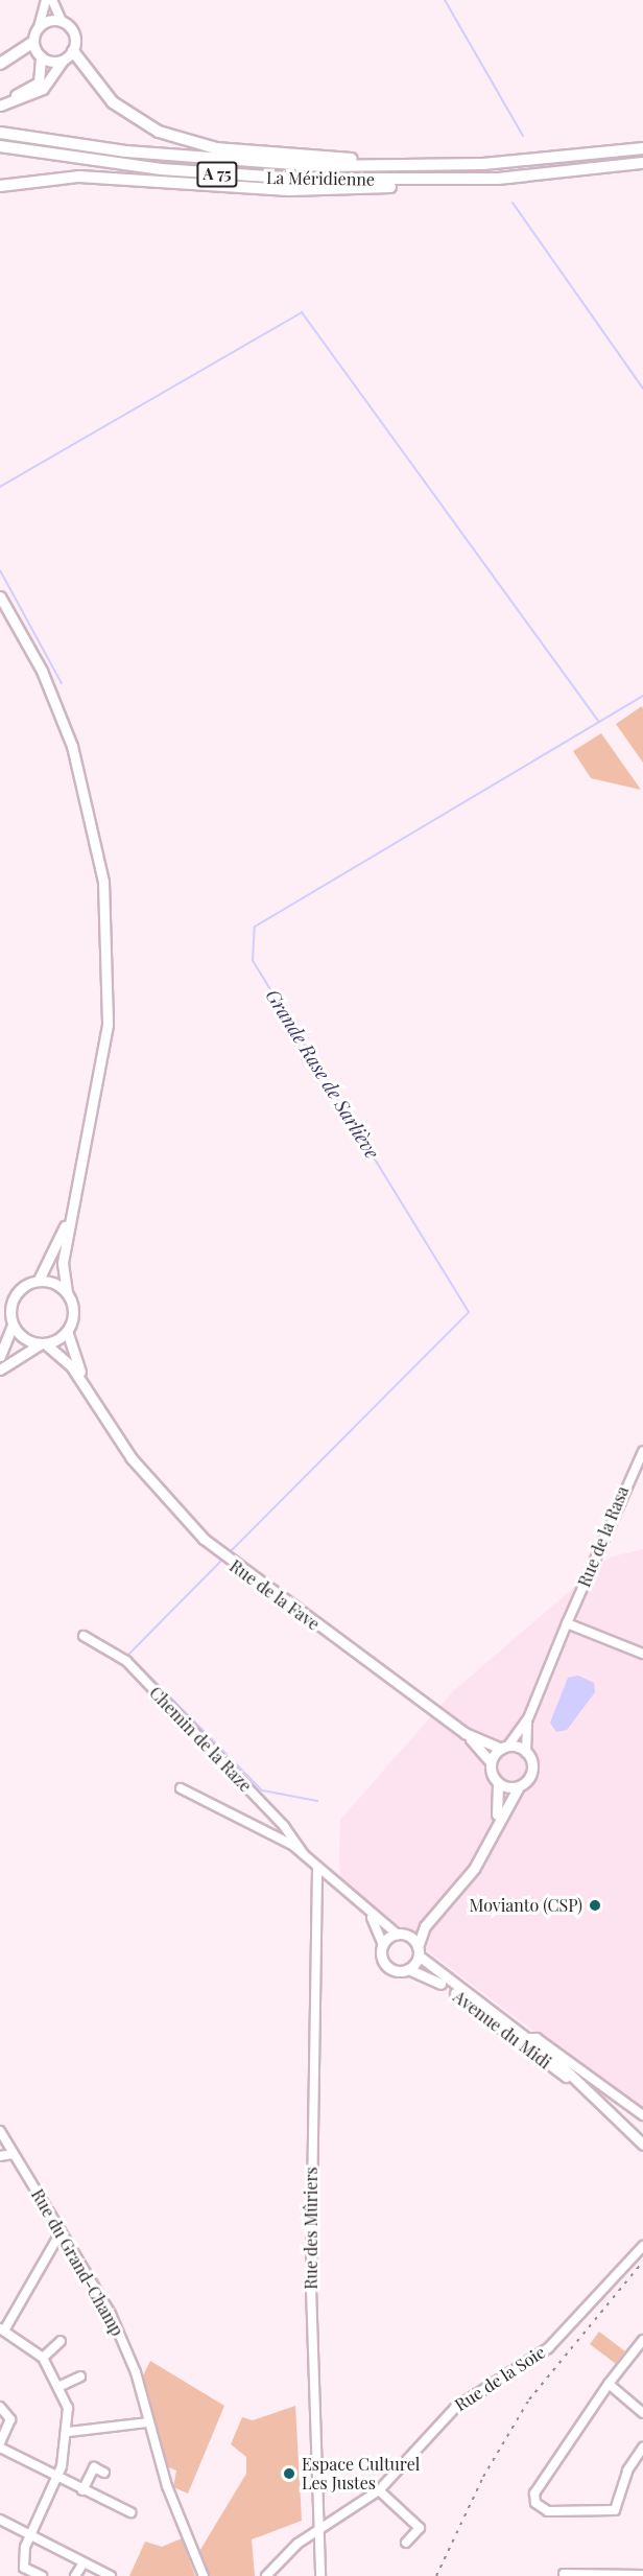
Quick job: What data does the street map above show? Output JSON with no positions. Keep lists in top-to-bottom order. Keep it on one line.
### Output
{"streets":{"highway":["A 75","La Méridienne"],"main road":["Rue de la Fave","Avenue du Midi"],"street":["Rue de la Rasa","Chemin de la Raze","Rue des Mûriers","Rue du Grand-Champ","Rue de la Soie"]},"crossings":[["Chemin de la Raze","Rue des Mûriers"],["Rue des Mûriers","Rue de la Soie"]],"water":["Grande Rase de Sarliève"],"places":["Movianto (CSP)","Espace Culturel Les Justes"]}
